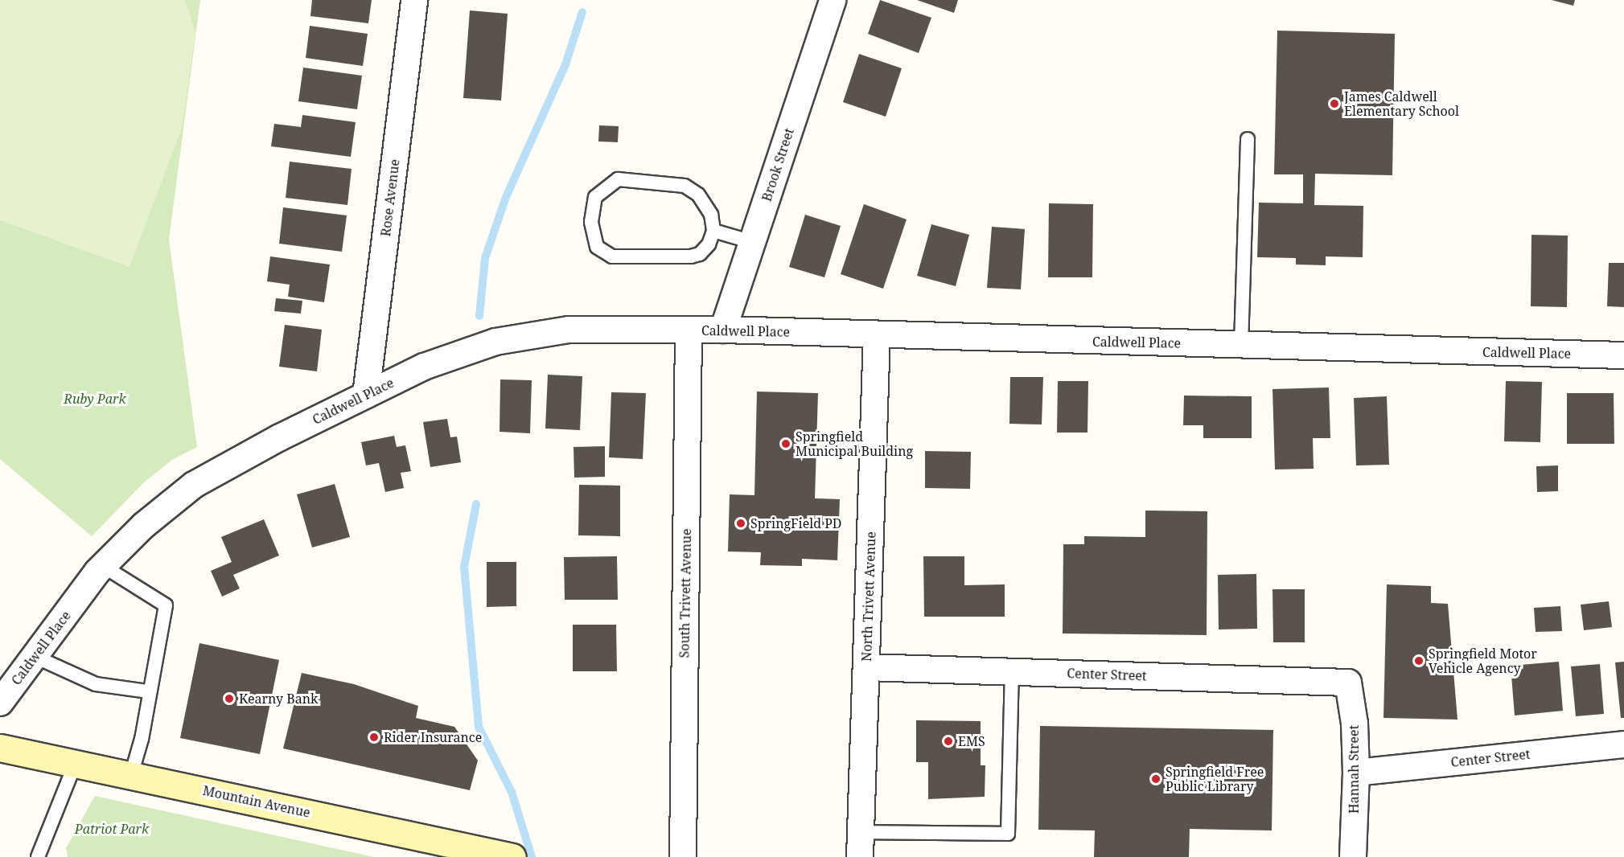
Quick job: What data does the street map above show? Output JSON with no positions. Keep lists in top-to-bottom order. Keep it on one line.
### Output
{"streets":{"street":["Brook Street","Rose Avenue","Caldwell Place","South Trivett Avenue","North Trivett Avenue","Center Street","Hannah Street","Mountain Avenue"]},"crossings":[["Brook Street","Caldwell Place"],["Rose Avenue","Caldwell Place"],["Caldwell Place","South Trivett Avenue"],["Caldwell Place","North Trivett Avenue"],["North Trivett Avenue","Center Street"],["Center Street","Hannah Street"]],"parks":["Ruby Park","Patriot Park"],"places":["James Caldwell Elementary School","Springfield Municipal Building","SpringField PD","Springfield Motor Vehicle Agency","Kearny Bank","Rider Insurance","EMS","Springfield Free Public Library"]}
